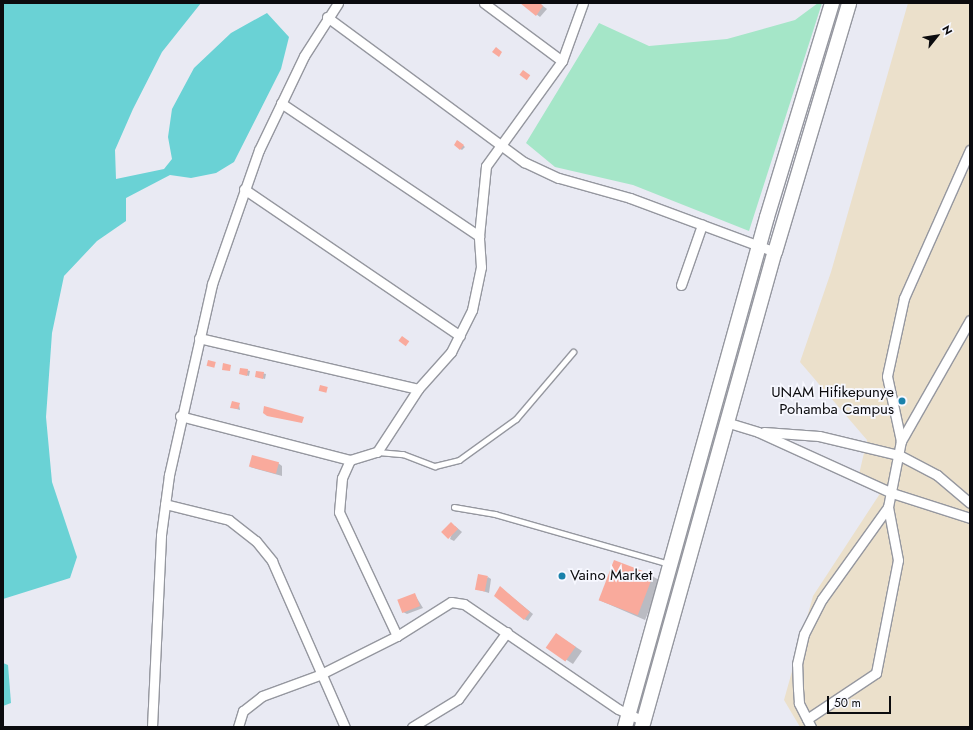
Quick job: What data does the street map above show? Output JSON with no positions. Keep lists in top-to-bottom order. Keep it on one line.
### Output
{"places":["UNAM Hifikepunye Pohamba Campus","Vaino Market"],"scale_bar":"50 m","north":"top right"}
